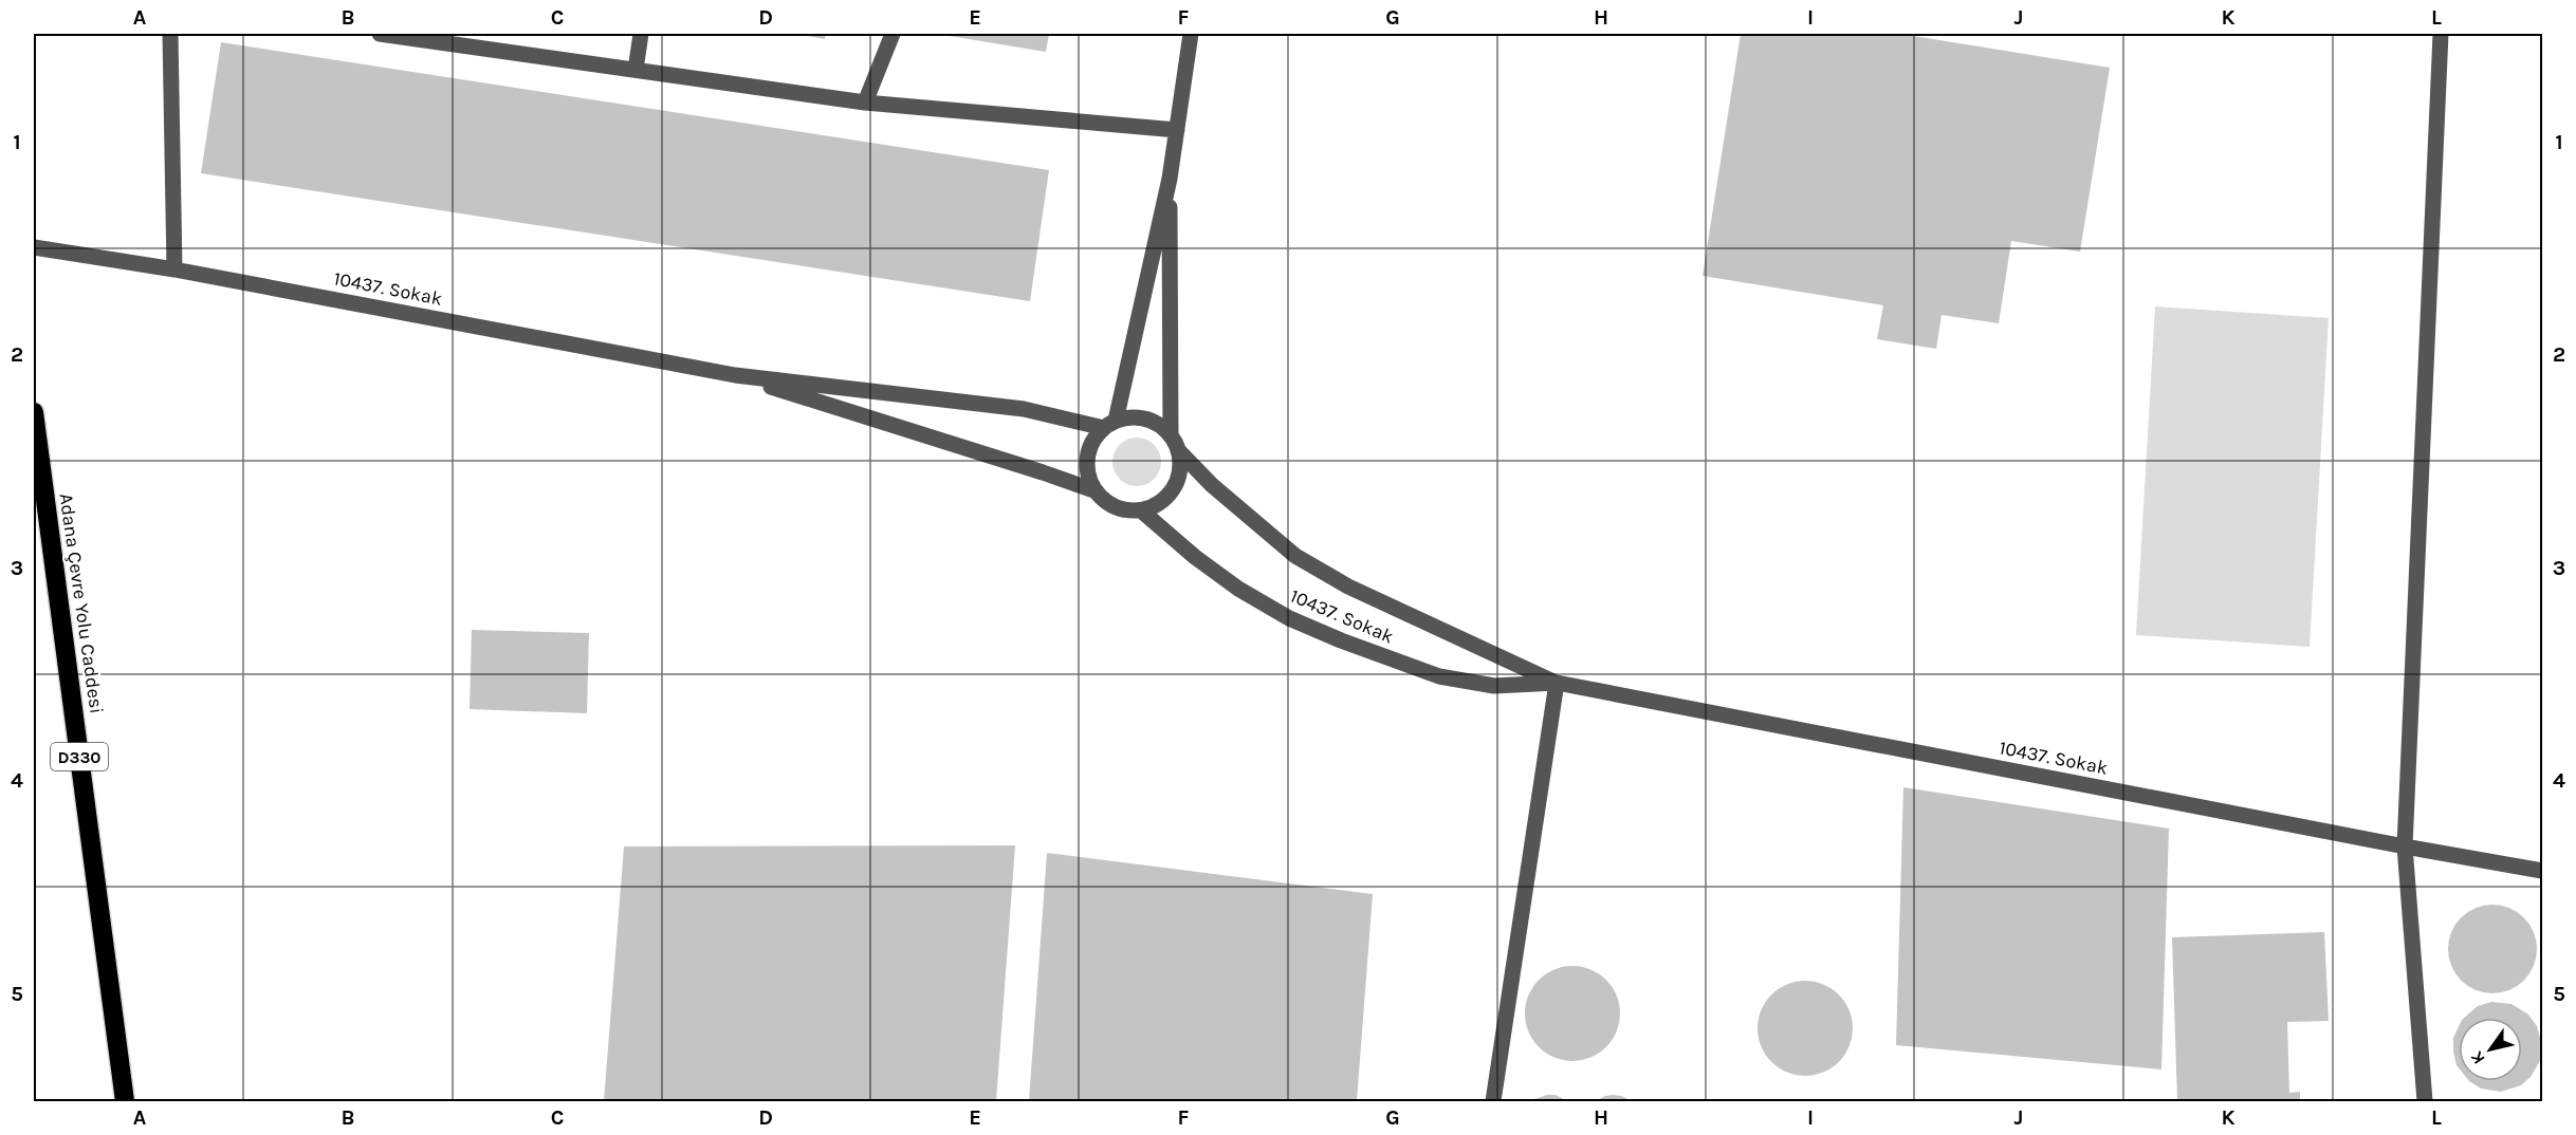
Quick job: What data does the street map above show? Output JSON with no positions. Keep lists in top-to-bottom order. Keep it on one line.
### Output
{"streets":{"highway":["Adana Çevre Yolu Caddesi","D330"],"street":["10437. Sokak"]},"north":"bottom left","grid":{"columns":["A","B","C","D","E","F","G","H","I","J","K","L"],"rows":["1","2","3","4","5"]}}
